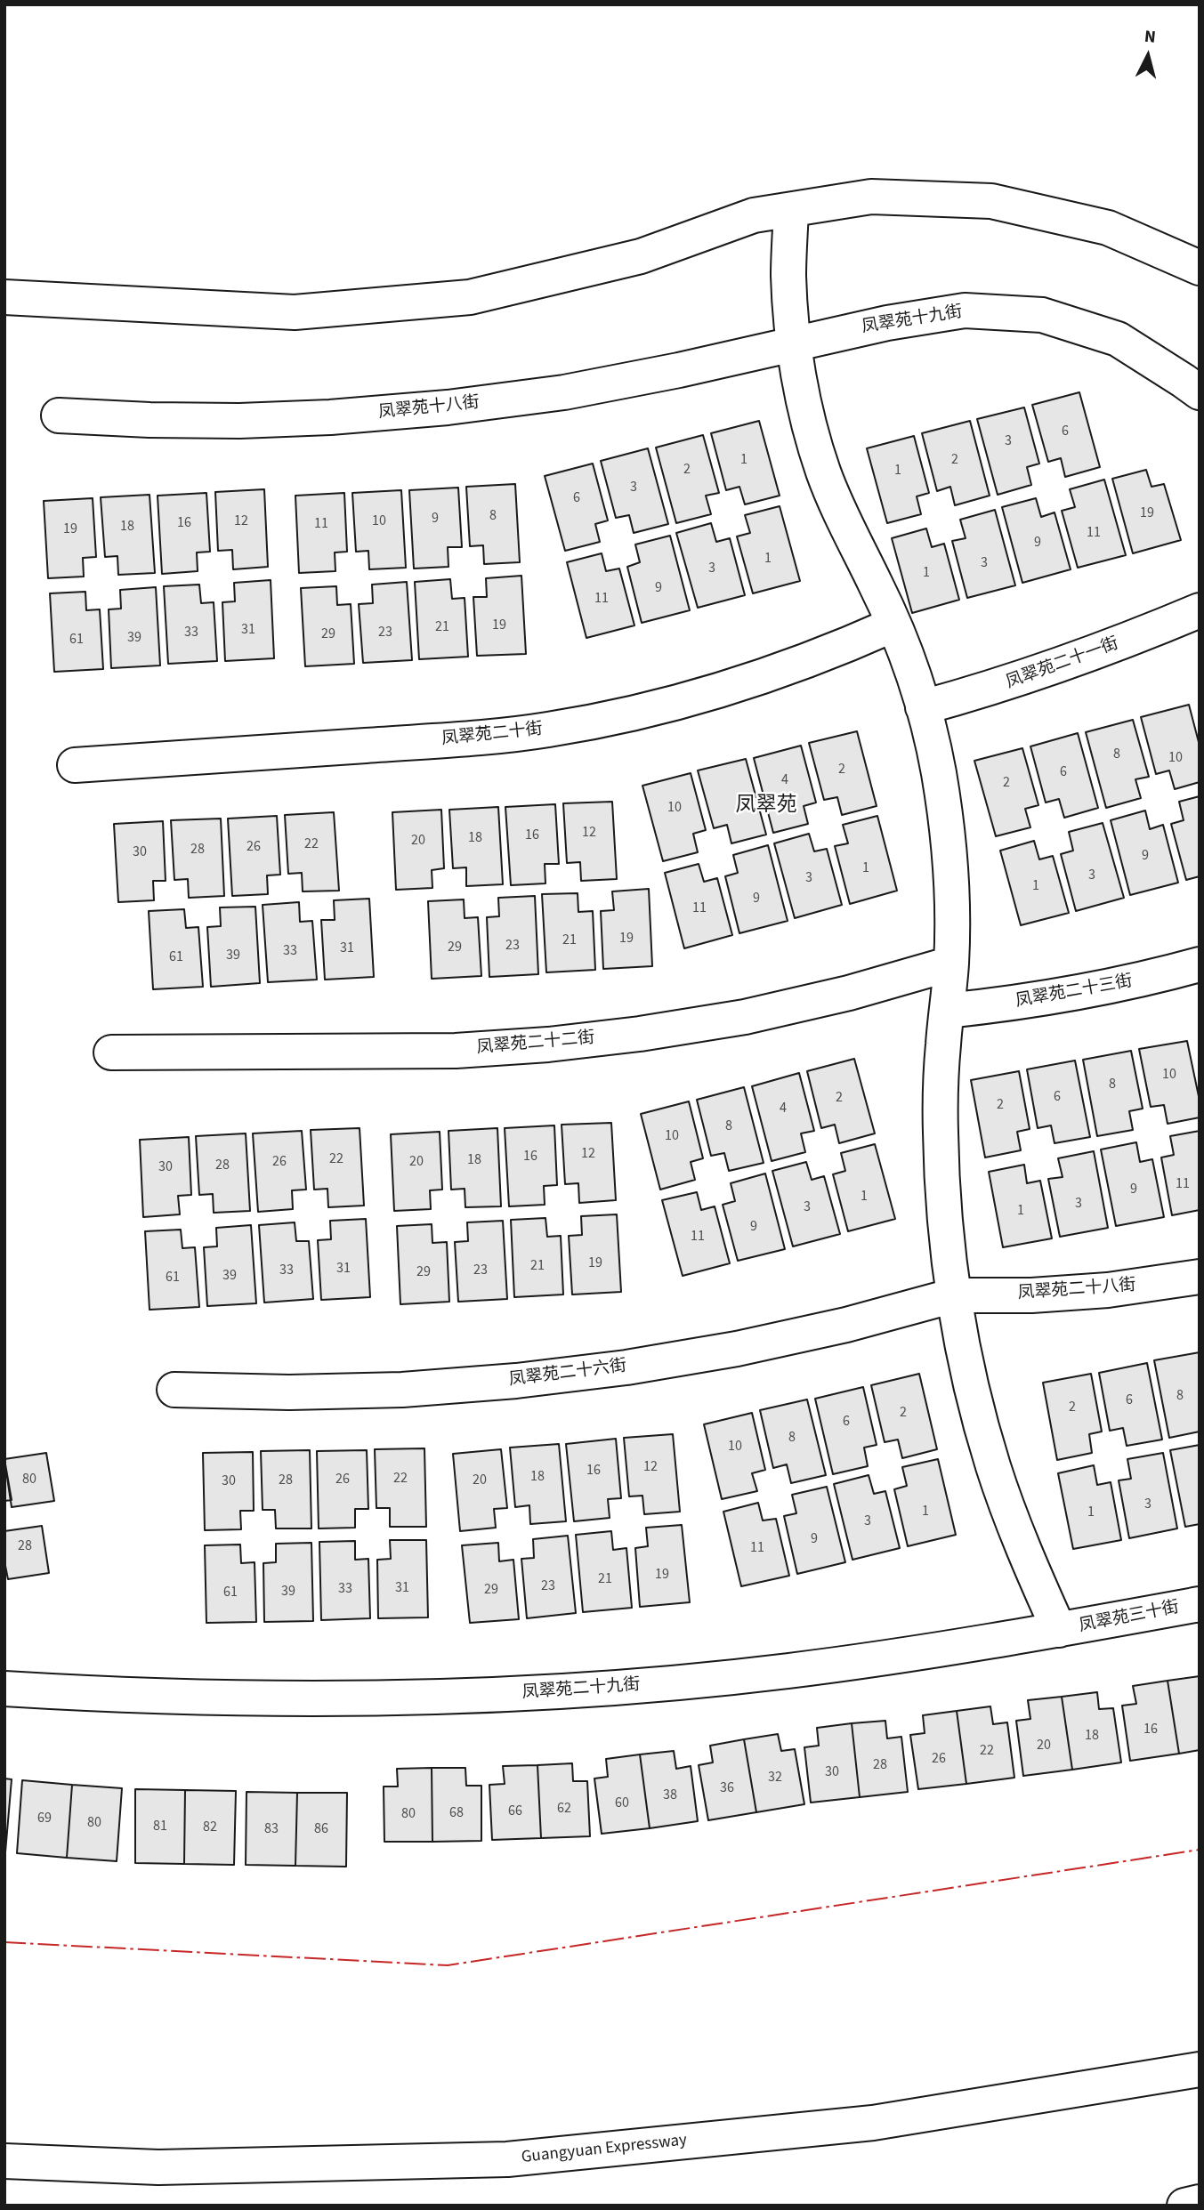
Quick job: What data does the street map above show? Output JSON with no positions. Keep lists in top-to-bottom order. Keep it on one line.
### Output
{"streets":{"main road":["凤翠苑十九街","凤翠苑十八街","凤翠苑二十一街","凤翠苑二十街","凤翠苑二十三街","凤翠苑二十二街","凤翠苑二十八街","凤翠苑二十六街","凤翠苑三十街","凤翠苑二十九街","Guangyuan Expressway"]},"crossings":[["凤翠苑十九街","凤翠苑十八街"],["凤翠苑二十八街","凤翠苑二十六街"],["凤翠苑三十街","凤翠苑二十九街"]],"districts":["凤翠苑"],"house_numbers":["6","3","1","2","2","1","3","6","19","8","9","12","10","16","11","18","19","11","9","1","3","3","1","9","11","19","21","31","33","23","29","39","61","8","10","2","6","4","2","10","12","16","18","20","22","26","28","30","9","1","3","3","1","9","11","19","21","23","29","31","33","39","61","10","8","6","2","2","4","8","10","12","16","22","18","26","20","28","30","11","9","1","3","3","1","9","11","19","21","31","33","23","29","39","61","8","6","2","2","6","8","10","12","16","18","22","80","26","28","20","30","3","1","1","3","9","28","11","19","21","23","31","33","29","39","61","16","18","20","22","26","28","30","32","36","38","60","62","66","68","80","69","80","81","82","83","86"],"north":"top"}
